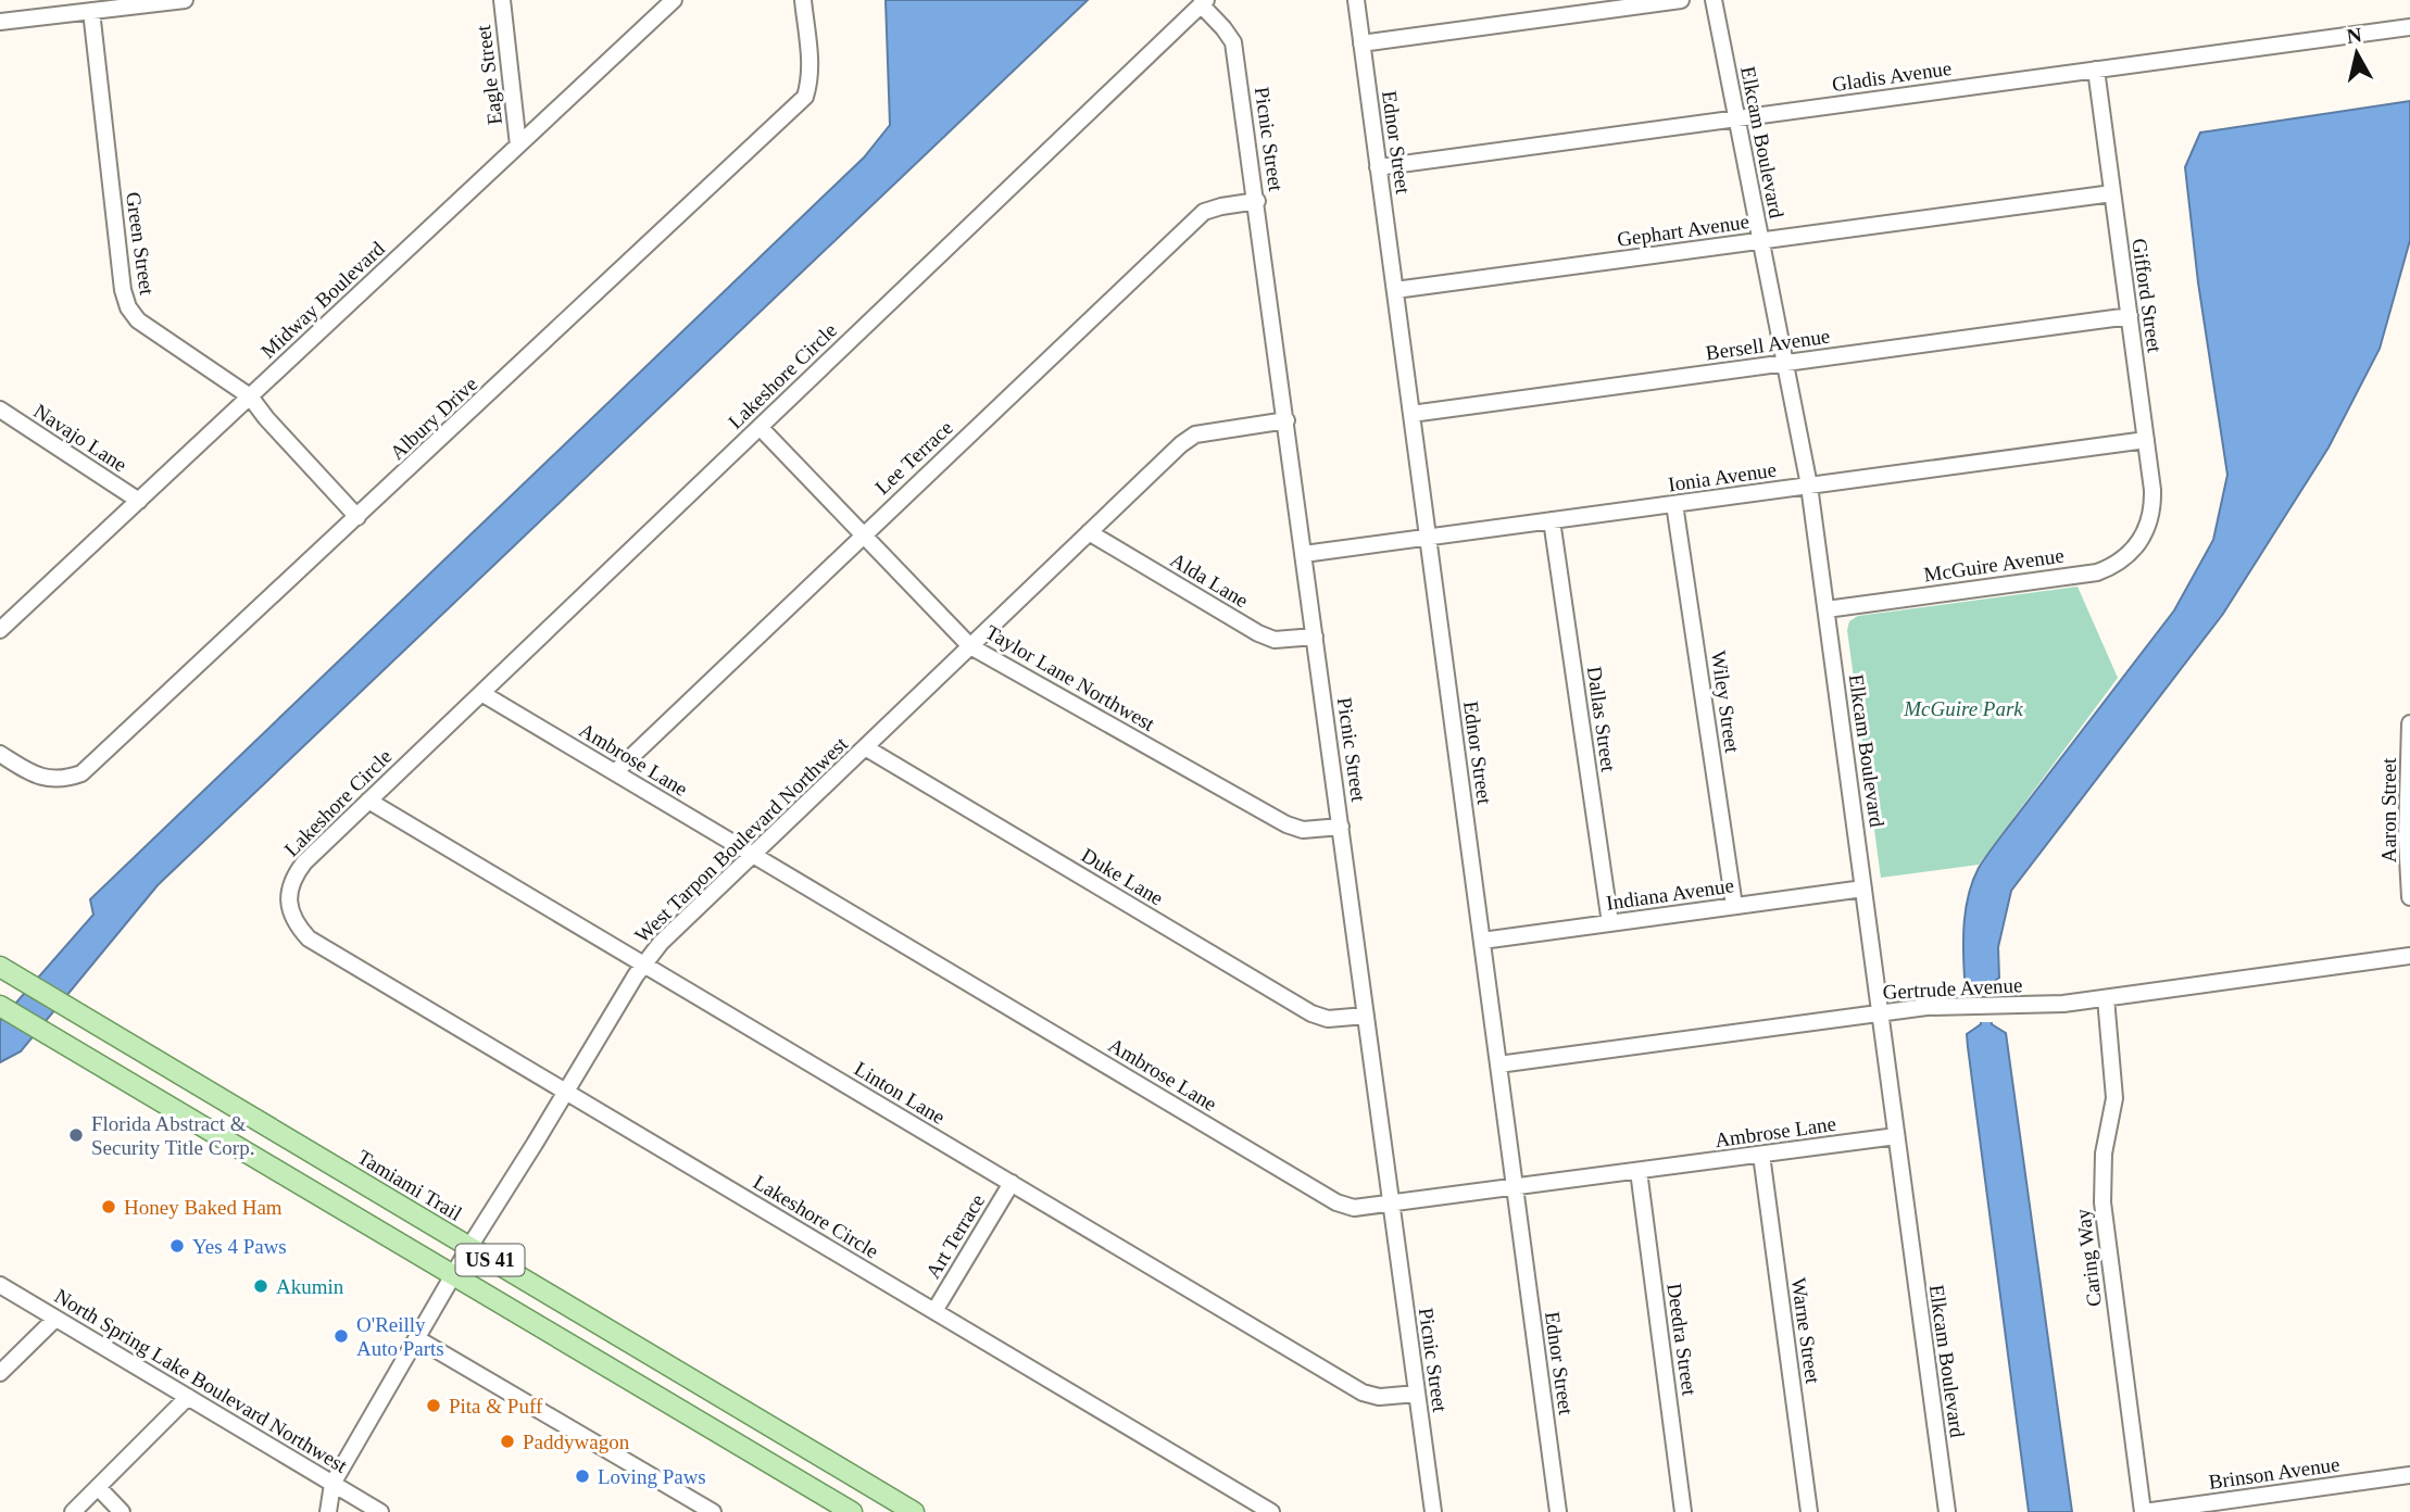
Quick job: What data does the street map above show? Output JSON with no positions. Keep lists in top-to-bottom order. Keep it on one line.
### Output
{"streets":{"main road":["Tamiami Trail","US 41"],"street":["Eagle Street","Gladis Avenue","Picnic Street","Ednor Street","Elkcam Boulevard","Gephart Avenue","Green Street","Gifford Street","Midway Boulevard","Bersell Avenue","Lakeshore Circle","Albury Drive","Navajo Lane","Lee Terrace","Ionia Avenue","McGuire Avenue","Alda Lane","Taylor Lane Northwest","Wiley Street","Dallas Street","Ambrose Lane","Aaron Street","West Tarpon Boulevard Northwest","Duke Lane","Indiana Avenue","Gertrude Avenue","Linton Lane","Art Terrace","Caring Way","Warne Street","Deedra Street","North Spring Lake Boulevard Northwest","Brinson Avenue"]},"crossings":[["Eagle Street","Midway Boulevard"],["Gladis Avenue","Ednor Street"],["Gladis Avenue","Elkcam Boulevard"],["Gladis Avenue","Gifford Street"],["Picnic Street","Lakeshore Circle"],["Picnic Street","Lee Terrace"],["Picnic Street","Ionia Avenue"],["Picnic Street","Alda Lane"],["Picnic Street","Taylor Lane Northwest"],["Picnic Street","Ambrose Lane"],["Picnic Street","West Tarpon Boulevard Northwest"],["Picnic Street","Duke Lane"],["Picnic Street","Linton Lane"],["Ednor Street","Gephart Avenue"],["Ednor Street","Bersell Avenue"],["Ednor Street","Ionia Avenue"],["Ednor Street","Ambrose Lane"],["Ednor Street","Indiana Avenue"],["Ednor Street","Gertrude Avenue"],["Elkcam Boulevard","Gephart Avenue"],["Elkcam Boulevard","Bersell Avenue"],["Elkcam Boulevard","Ionia Avenue"],["Elkcam Boulevard","McGuire Avenue"],["Elkcam Boulevard","Ambrose Lane"],["Elkcam Boulevard","Indiana Avenue"],["Elkcam Boulevard","Gertrude Avenue"],["Gephart Avenue","Gifford Street"],["Green Street","Midway Boulevard"],["Green Street","Albury Drive"],["Gifford Street","Bersell Avenue"],["Gifford Street","Ionia Avenue"],["Gifford Street","McGuire Avenue"],["Midway Boulevard","Navajo Lane"],["Lakeshore Circle","Taylor Lane Northwest"],["Lakeshore Circle","Ambrose Lane"],["Lakeshore Circle","West Tarpon Boulevard Northwest"],["Lakeshore Circle","Linton Lane"],["Lakeshore Circle","Art Terrace"],["Lee Terrace","Taylor Lane Northwest"],["Lee Terrace","Ambrose Lane"],["Ionia Avenue","Wiley Street"],["Ionia Avenue","Dallas Street"],["Alda Lane","West Tarpon Boulevard Northwest"],["Taylor Lane Northwest","West Tarpon Boulevard Northwest"],["Wiley Street","Indiana Avenue"],["Dallas Street","Indiana Avenue"],["Ambrose Lane","West Tarpon Boulevard Northwest"],["Ambrose Lane","Warne Street"],["Ambrose Lane","Deedra Street"],["West Tarpon Boulevard Northwest","Duke Lane"],["West Tarpon Boulevard Northwest","Linton Lane"],["West Tarpon Boulevard Northwest","Tamiami Trail"],["West Tarpon Boulevard Northwest","US 41"],["West Tarpon Boulevard Northwest","North Spring Lake Boulevard Northwest"],["Gertrude Avenue","Caring Way"],["Linton Lane","Art Terrace"],["Caring Way","Brinson Avenue"]],"parks":["McGuire Park"],"places":["Florida Abstract & Security Title Corp.","Honey Baked Ham","Yes 4 Paws","Akumin","O'Reilly Auto Parts","Pita & Puff","Paddywagon","Loving Paws"],"north":"top"}
